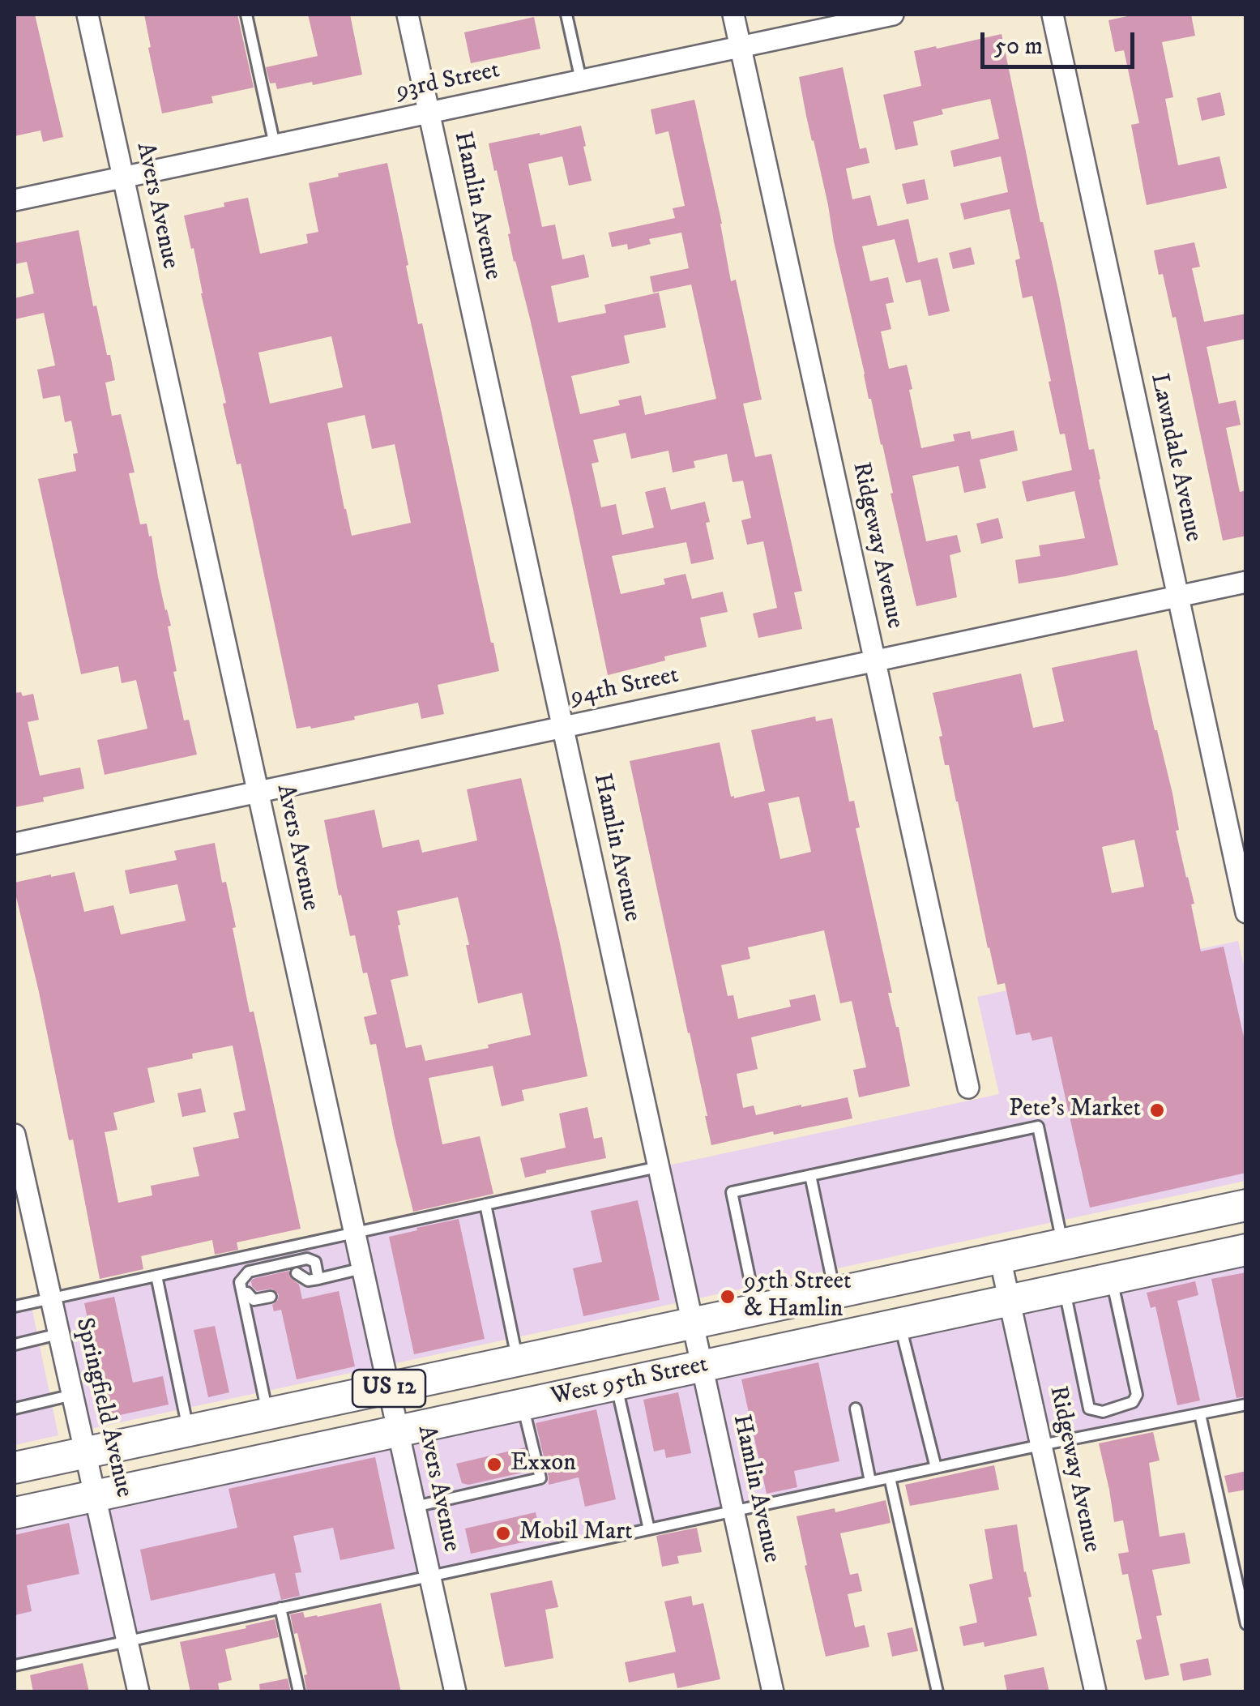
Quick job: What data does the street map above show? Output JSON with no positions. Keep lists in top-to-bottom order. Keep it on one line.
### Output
{"streets":{"main road":["West 95th Street","US 12"],"street":["93rd Street","Avers Avenue","Hamlin Avenue","Lawndale Avenue","Ridgeway Avenue","94th Street","Springfield Avenue"]},"crossings":[["93rd Street","Avers Avenue"],["93rd Street","Hamlin Avenue"],["93rd Street","Ridgeway Avenue"],["Avers Avenue","94th Street"],["Avers Avenue","West 95th Street"],["Hamlin Avenue","94th Street"],["Hamlin Avenue","West 95th Street"],["Lawndale Avenue","94th Street"],["Ridgeway Avenue","94th Street"],["Ridgeway Avenue","West 95th Street"],["West 95th Street","Springfield Avenue"]],"places":["Pete's Market","95th Street & Hamlin","Exxon","Mobil Mart"],"scale_bar":"50 m"}
